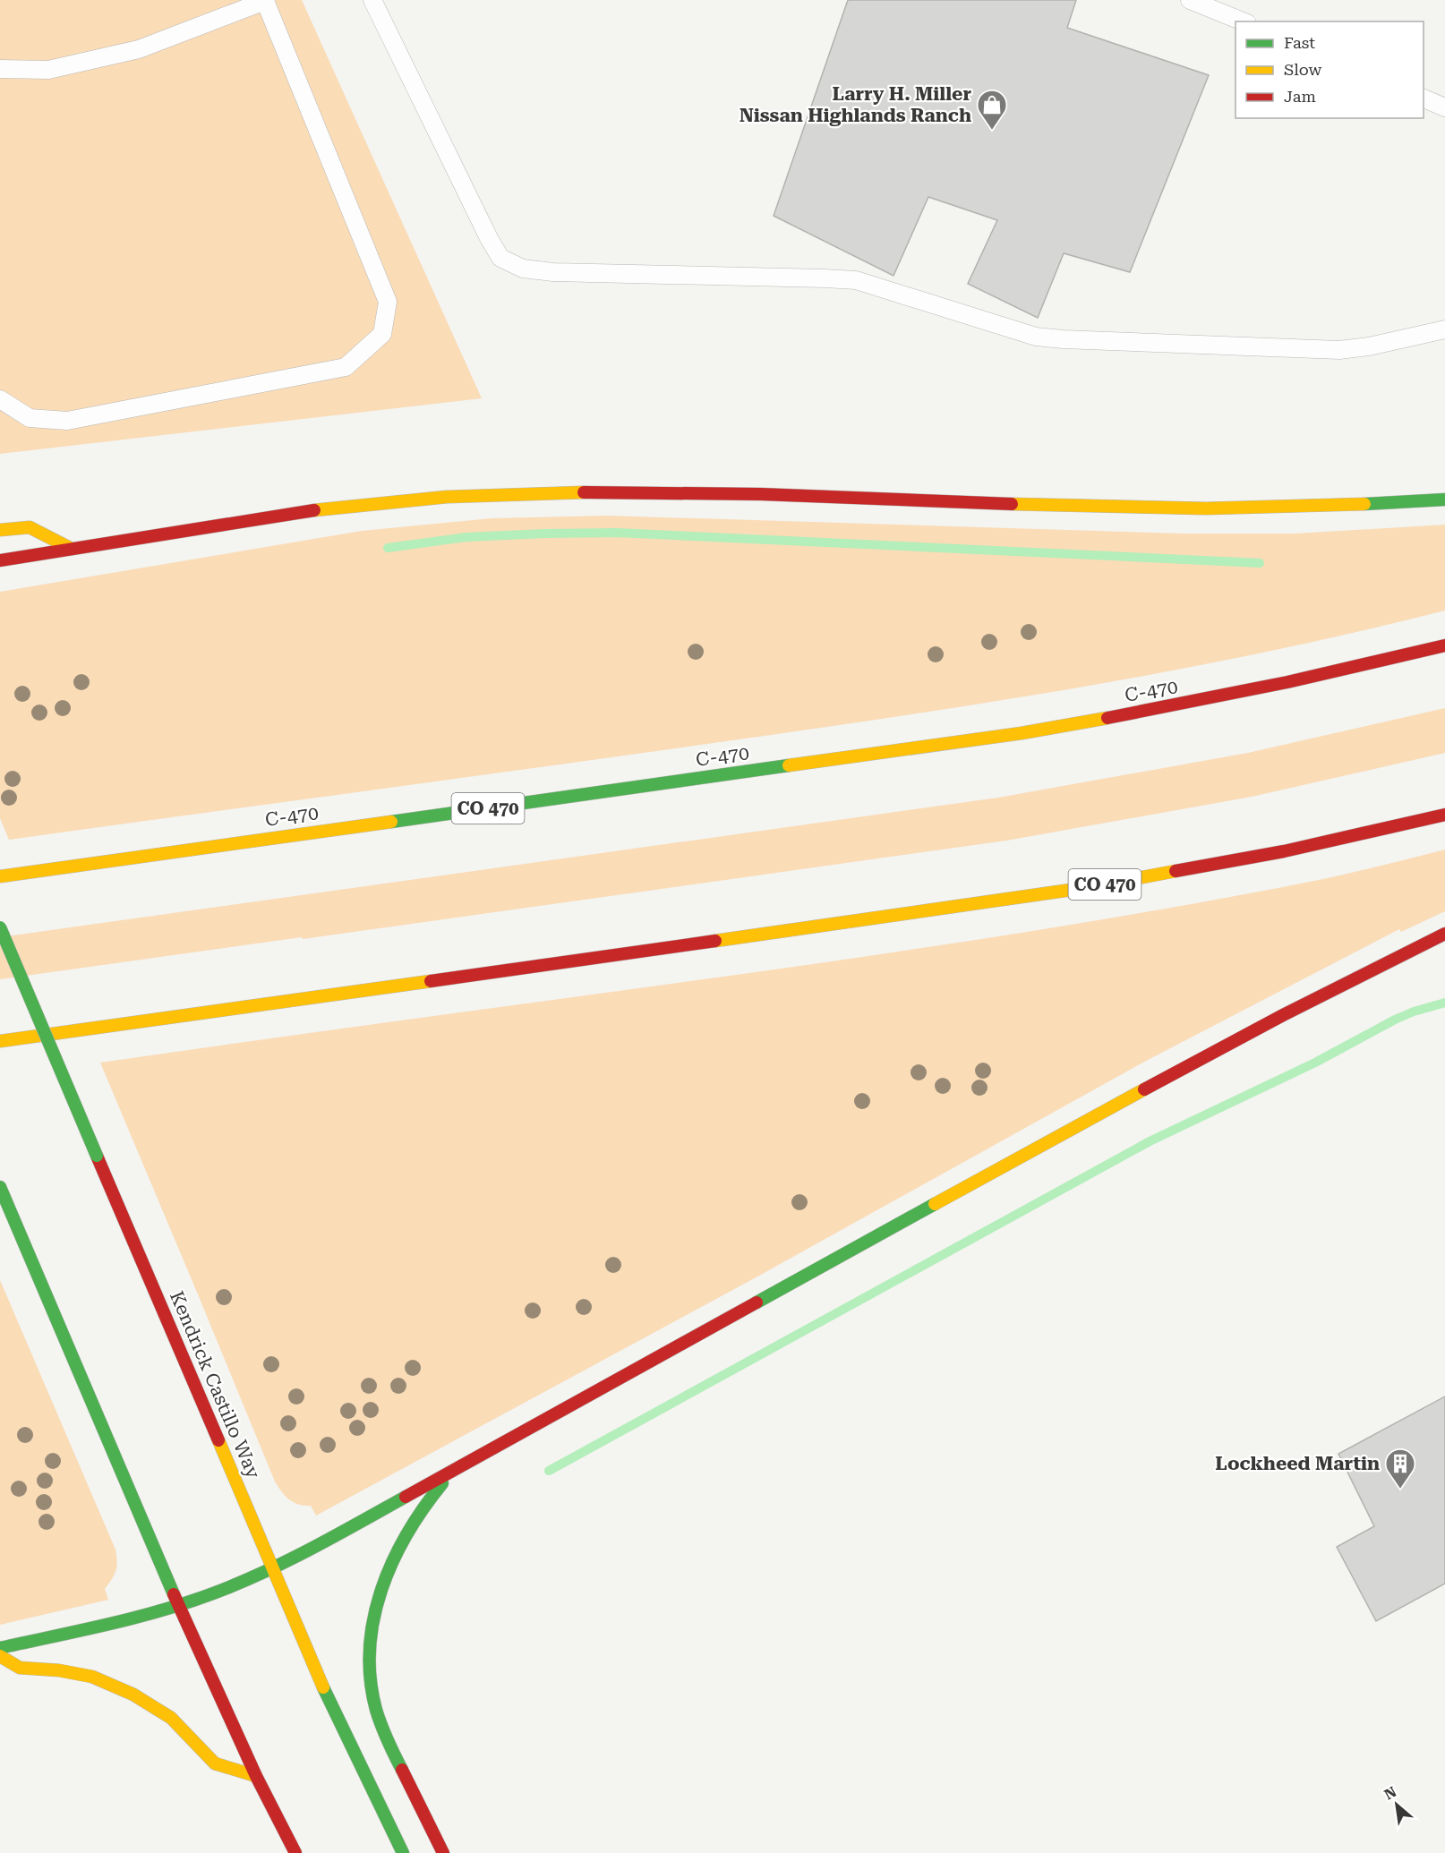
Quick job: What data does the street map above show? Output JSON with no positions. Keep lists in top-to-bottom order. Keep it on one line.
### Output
{"streets":{"main road":["C-470","CO 470","Kendrick Castillo Way"]},"places":{"shop":["Larry H. Miller Nissan Highlands Ranch"],"building":["Lockheed Martin"]},"legend":["Fast","Slow","Jam"],"north":"top left"}
